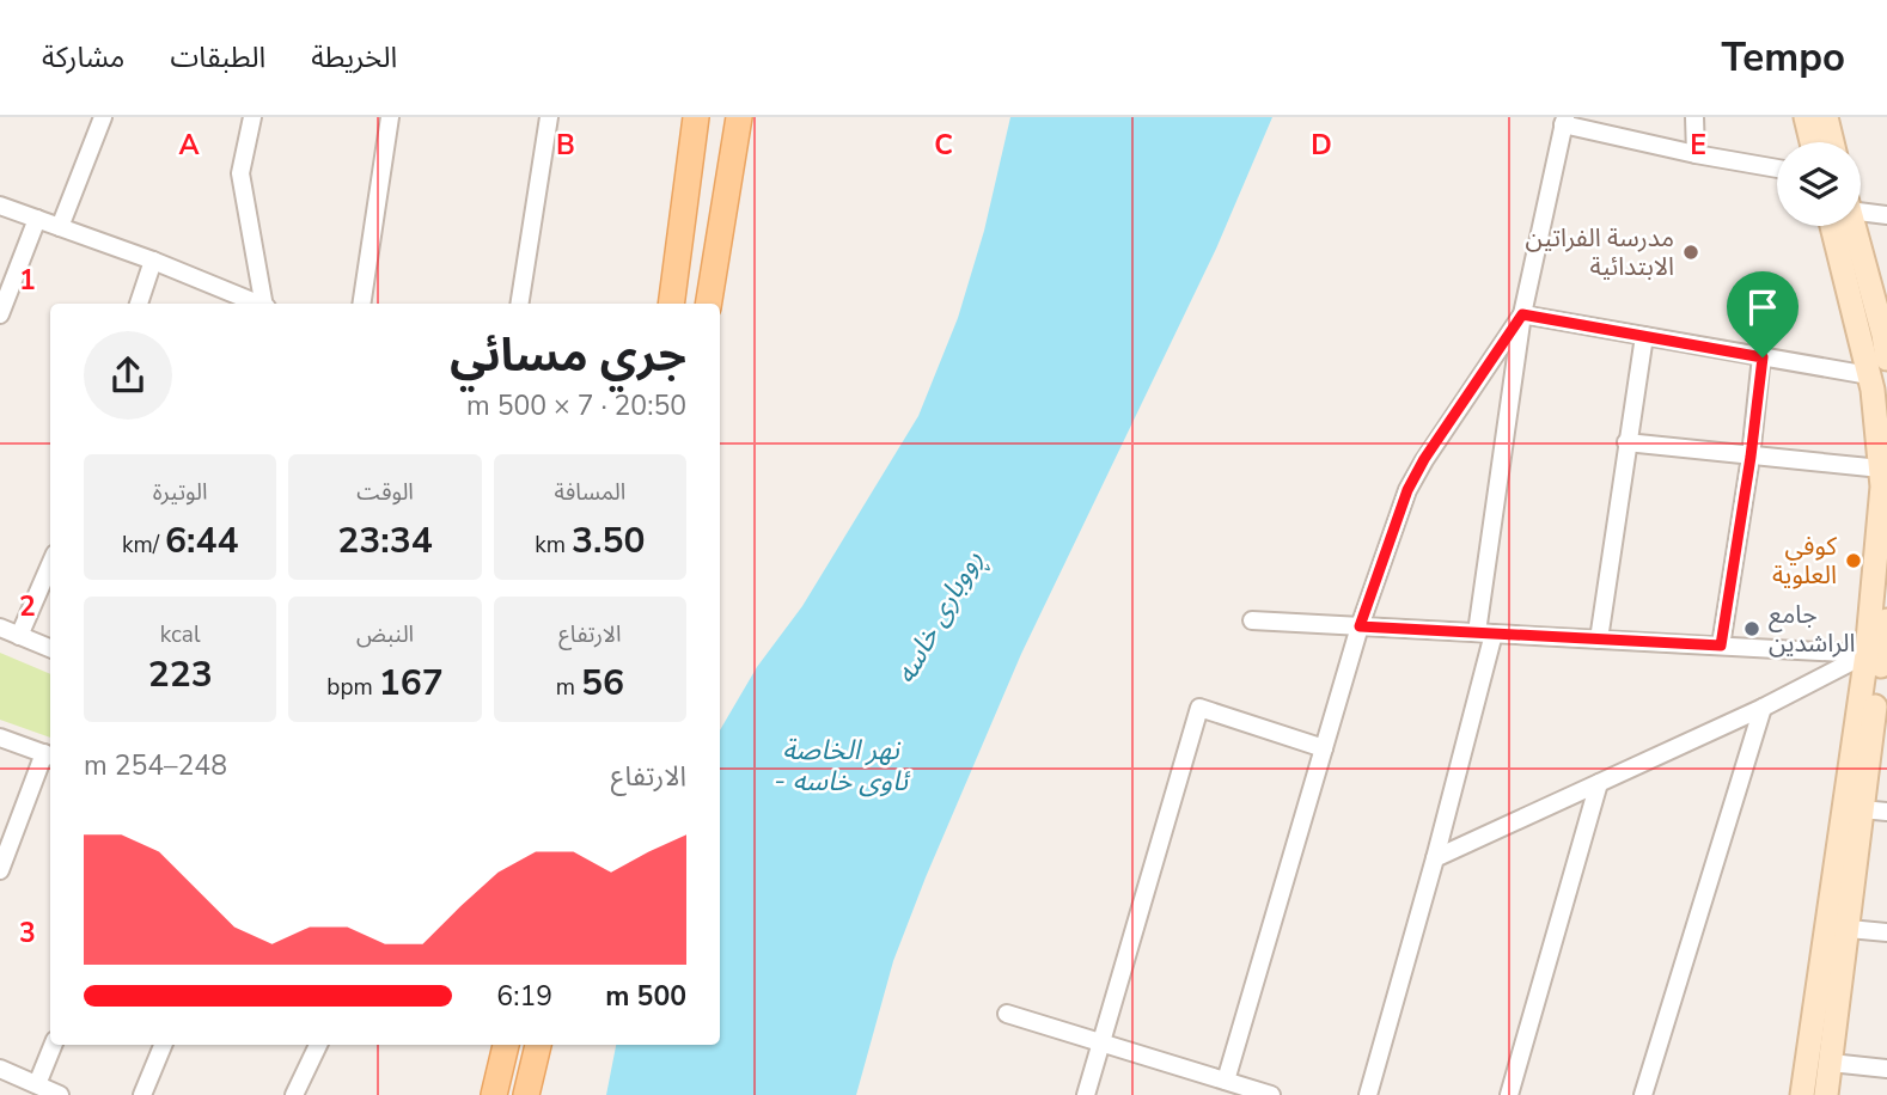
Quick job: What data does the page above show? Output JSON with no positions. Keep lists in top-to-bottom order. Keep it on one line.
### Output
{"water":["ڕووباری خاسە","نهر الخاصة - ئاوی خاسە"],"places":["مدرسة الفراتين الابتدائية","كوفي العلوية","جامع الراشدين"],"page":{"header":"Tempo","nav":["الخريطة","الطبقات","مشاركة"],"heading":["جري مسائي","20:50 · 7 × 500 m"],"stats":[["المسافة","3.50 km"],["الوقت","23:34"],["الوتيرة","6:44 /km"],["الارتفاع","56 m"],["النبض","167 bpm"],["kcal","223"]],"chart":["الارتفاع","248–254 m"],"list":[{"name":"500 m","note":"6:19"}]},"grid":{"columns":["A","B","C","D","E"],"rows":["1","2","3"]}}
